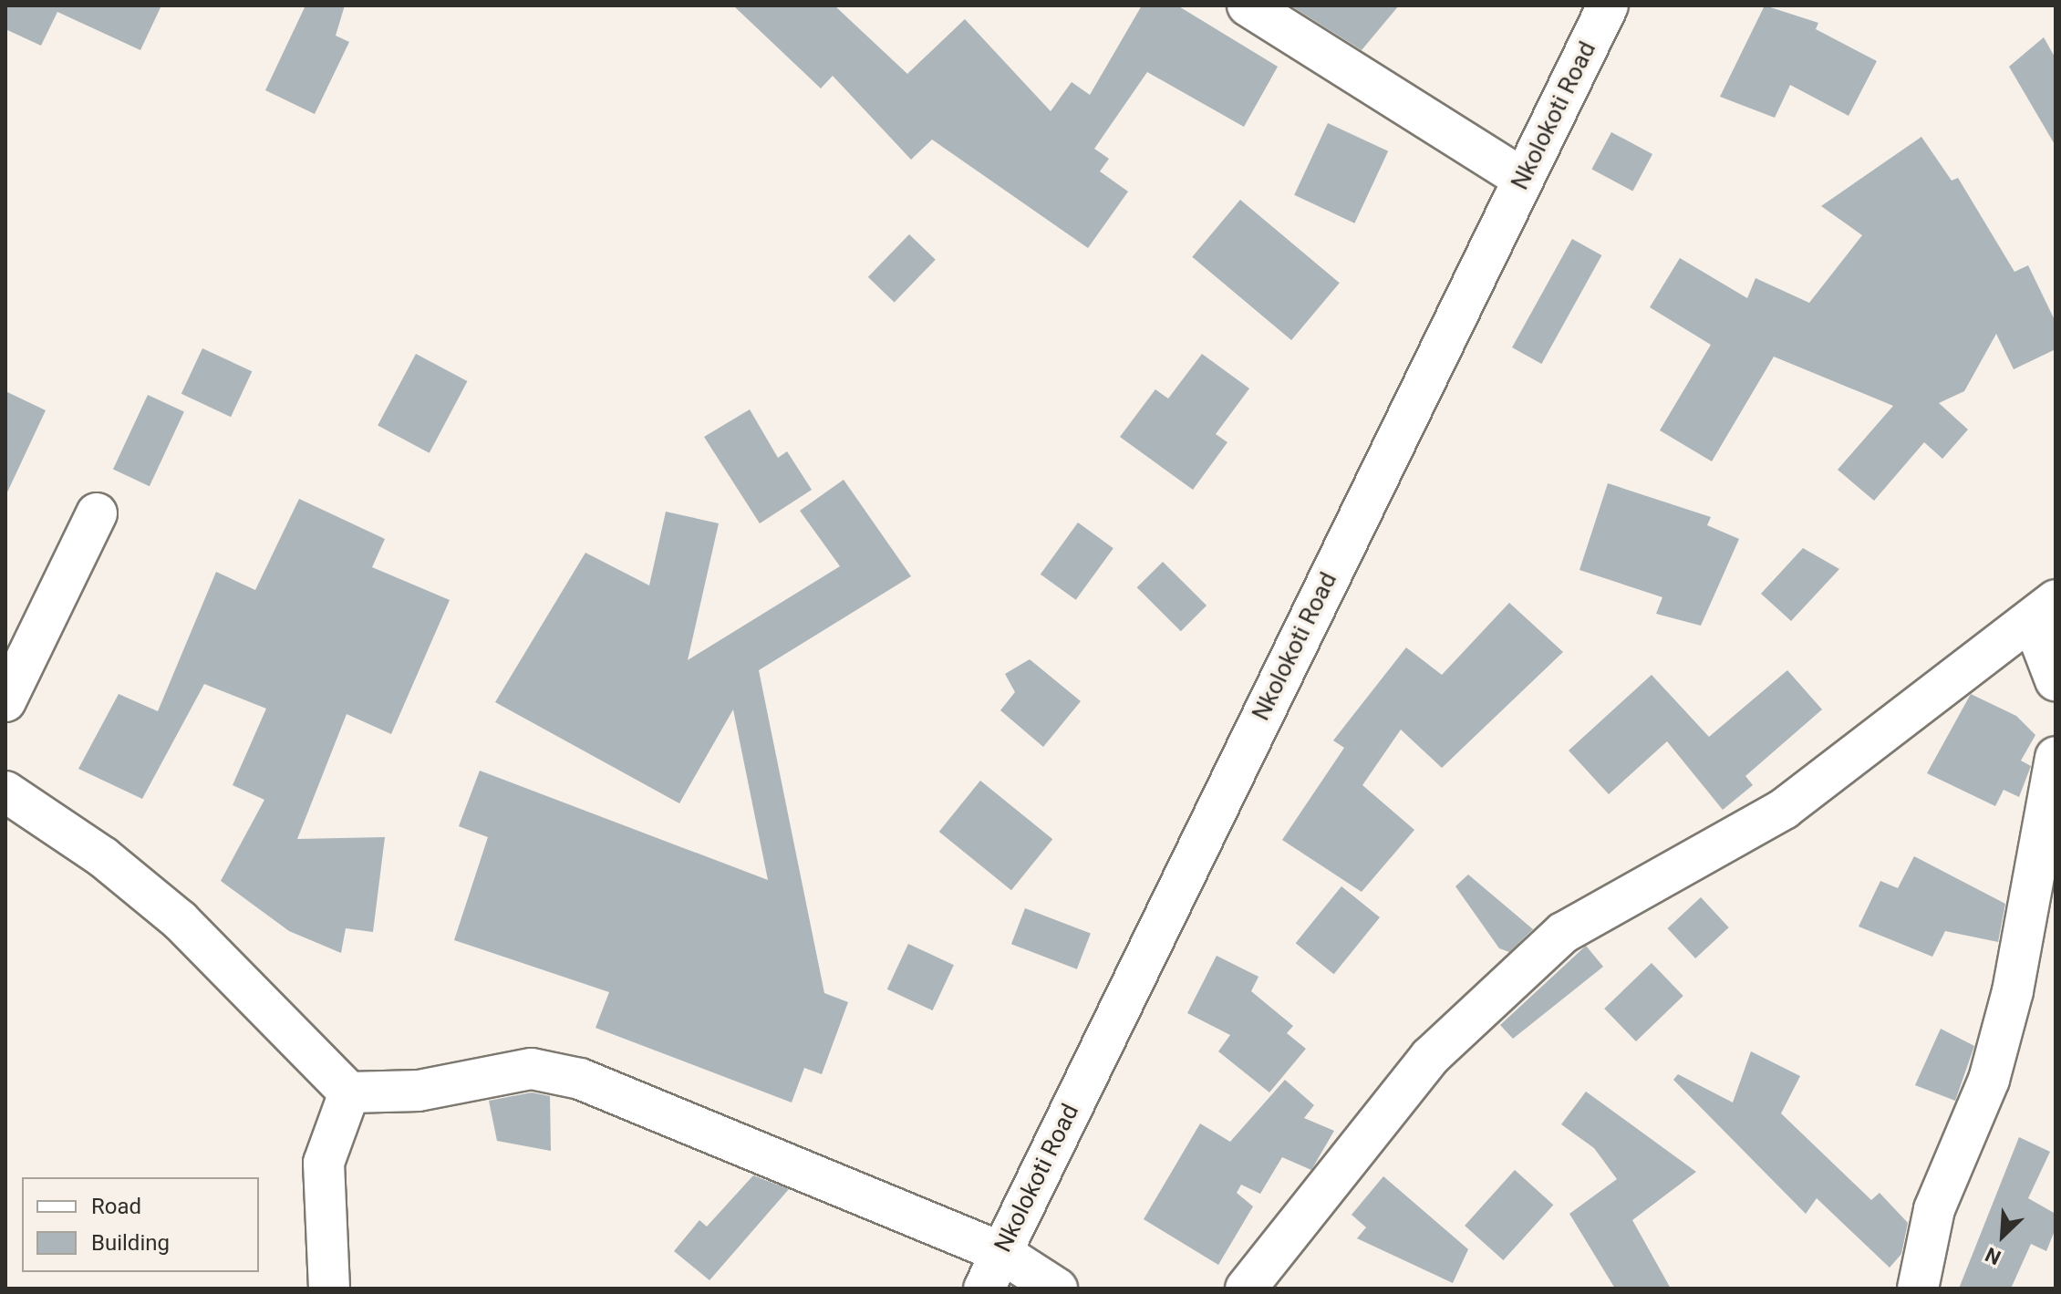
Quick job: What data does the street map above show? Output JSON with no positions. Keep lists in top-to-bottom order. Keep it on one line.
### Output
{"streets":{"street":["Nkolokoti Road"]},"legend":["Road","Building"],"north":"bottom left"}
